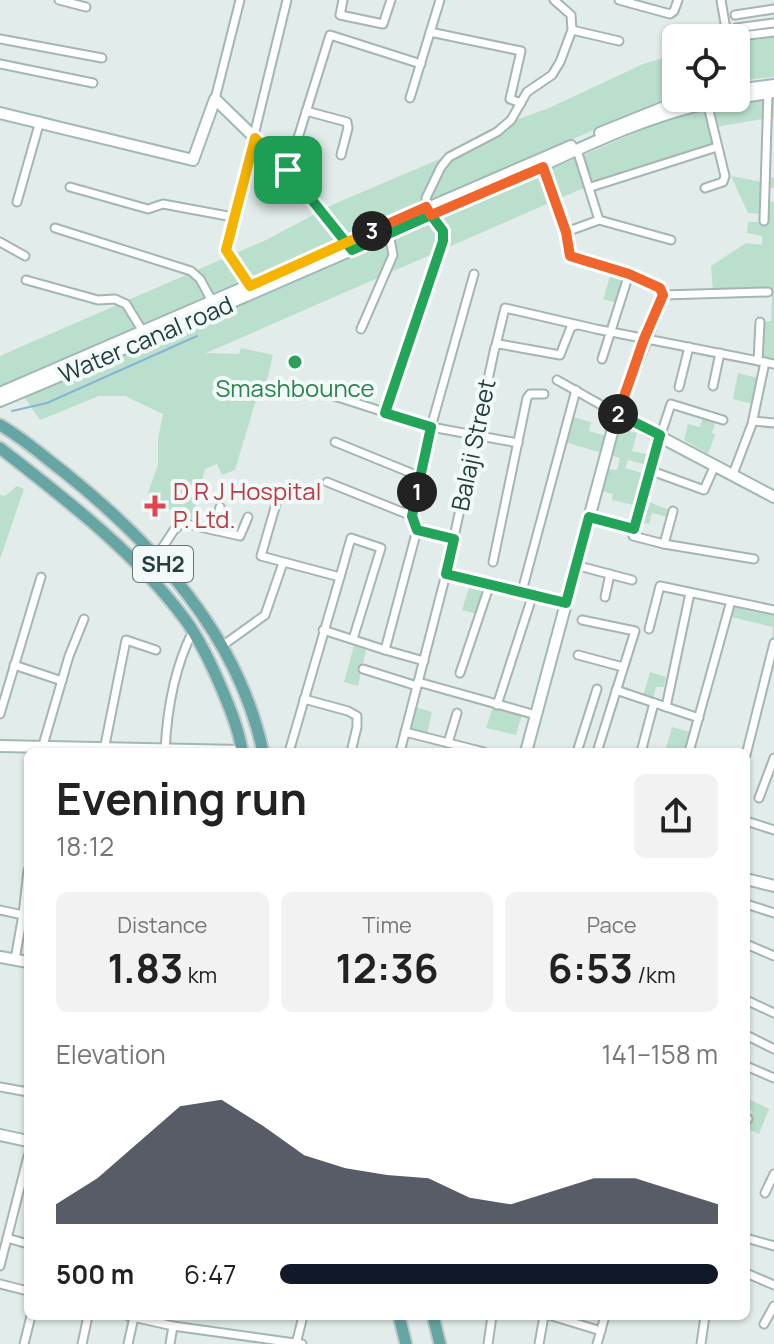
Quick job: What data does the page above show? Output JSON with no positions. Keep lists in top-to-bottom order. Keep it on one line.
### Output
{"streets":{"main road":["SH2"],"street":["Water canal road","Balaji Street"]},"places":{"other":["Smashbounce"],"health":["D R J Hospital P. Ltd."]},"page":{"pins":["3","2","1"],"heading":["Evening run","18:12"],"stats":[["Distance","1.83 km"],["Time","12:36"],["Pace","6:53 /km"]],"chart":["Elevation","141–158 m"],"list":[{"name":"500 m","note":"6:47"}]}}
